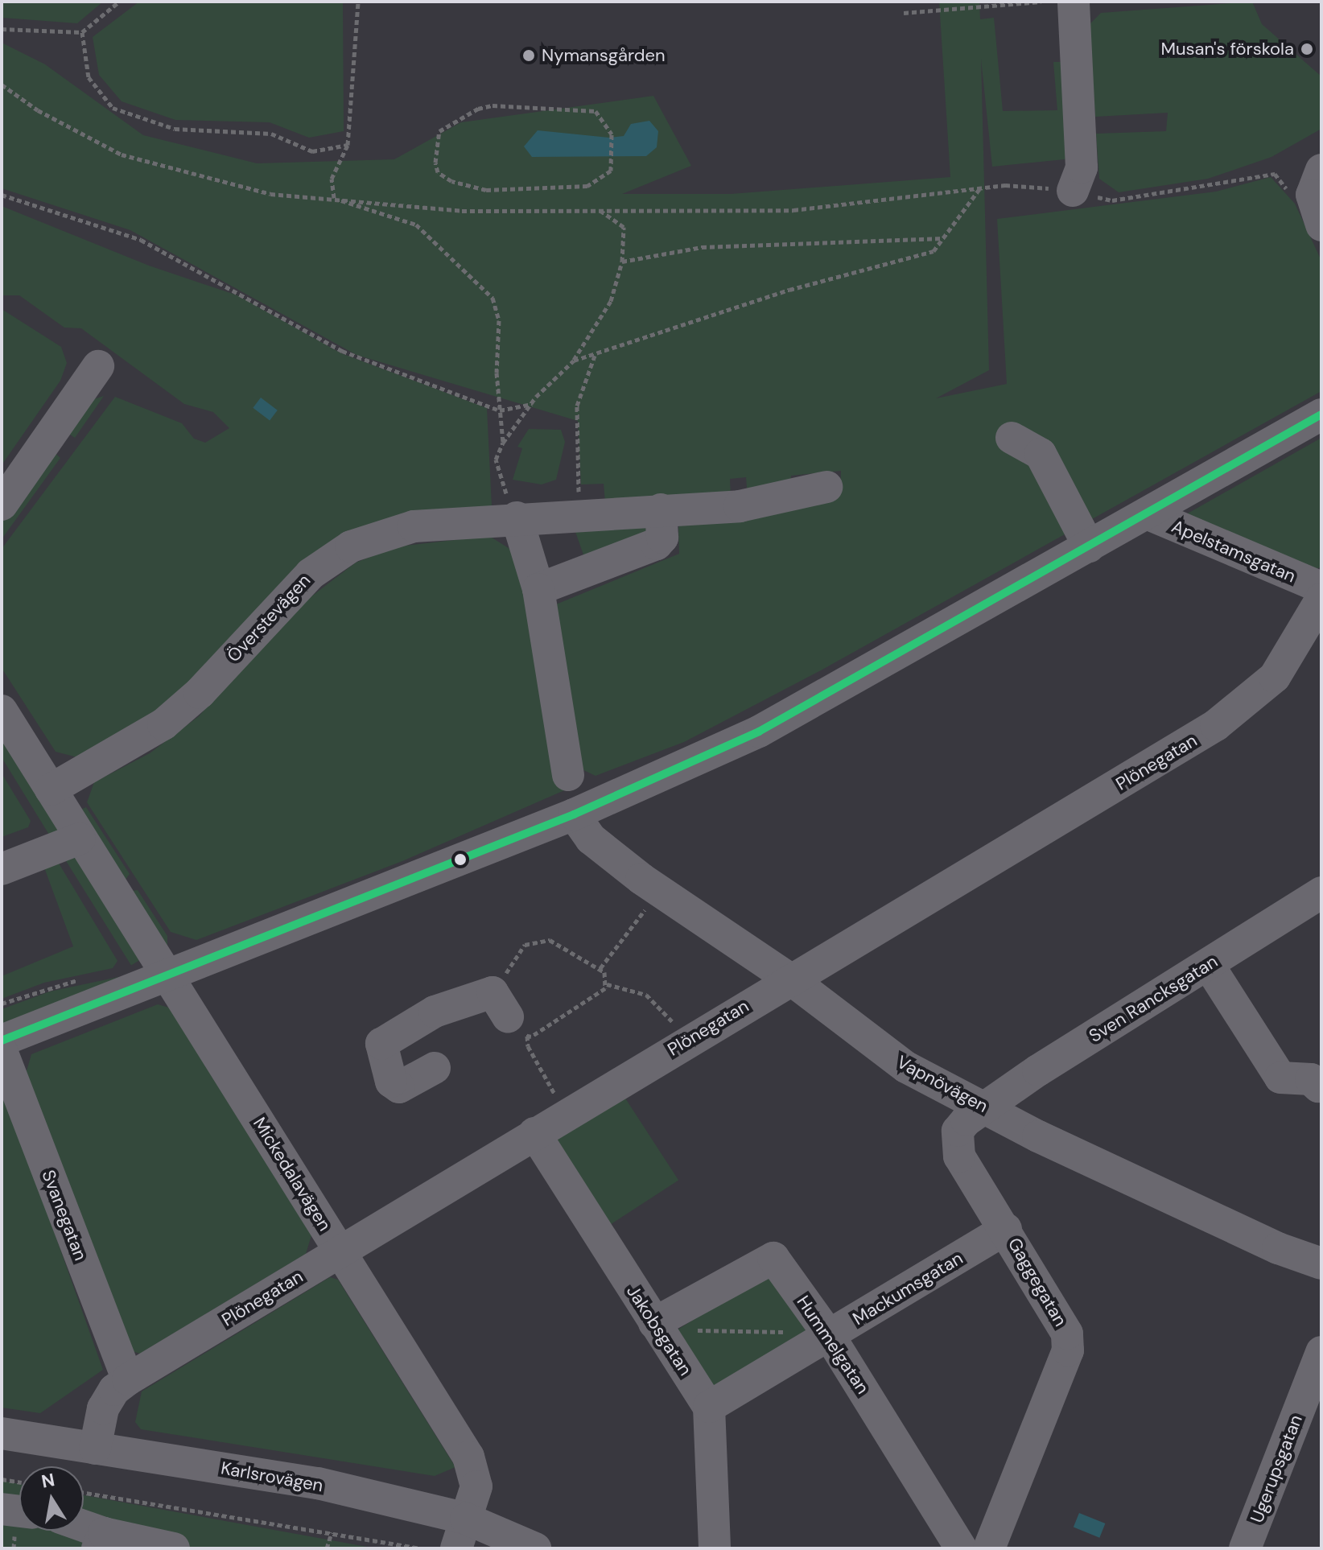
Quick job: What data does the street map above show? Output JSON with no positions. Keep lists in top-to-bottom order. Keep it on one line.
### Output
{"streets":{"street":["Apelstamsgatan","Överstevägen","Plönegatan","Sven Rancksgatan","Vapnövägen","Mickedalavägen","Svanegatan","Gaggegatan","Mackumsgatan","Jakobsgatan","Hummelgatan","Ugerupsgatan","Karlsrovägen"]},"crossings":[["Överstevägen","Mickedalavägen"],["Plönegatan","Vapnövägen"],["Plönegatan","Mickedalavägen"],["Plönegatan","Svanegatan"],["Plönegatan","Jakobsgatan"],["Plönegatan","Karlsrovägen"],["Sven Rancksgatan","Vapnövägen"],["Sven Rancksgatan","Gaggegatan"],["Vapnövägen","Gaggegatan"],["Mickedalavägen","Karlsrovägen"],["Gaggegatan","Mackumsgatan"],["Mackumsgatan","Jakobsgatan"],["Mackumsgatan","Hummelgatan"],["Jakobsgatan","Hummelgatan"]],"places":["Musan's förskola","Nymansgården"],"north":"top"}
